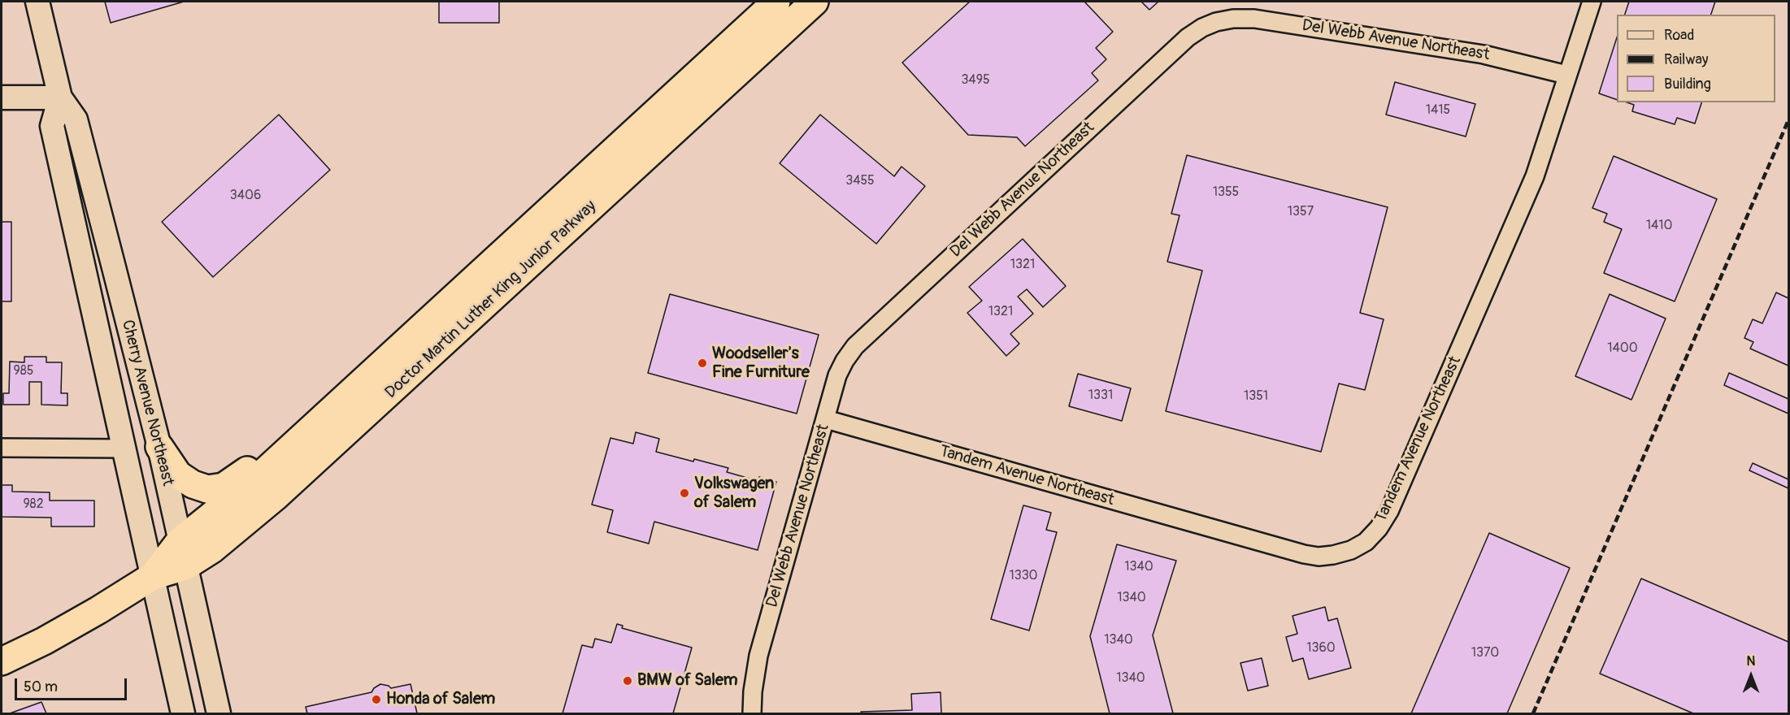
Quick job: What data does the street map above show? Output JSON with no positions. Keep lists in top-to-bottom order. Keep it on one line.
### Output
{"streets":{"highway":["Doctor Martin Luther King Junior Parkway"],"main road":["Cherry Avenue Northeast"],"street":["Del Webb Avenue Northeast","Tandem Avenue Northeast"]},"crossings":[["Del Webb Avenue Northeast","Tandem Avenue Northeast"],["Doctor Martin Luther King Junior Parkway","Cherry Avenue Northeast"]],"places":["Woodseller's Fine Furniture","Volkswagen of Salem","BMW of Salem","Honda of Salem"],"house_numbers":["3495","1415","3455","1355","3406","1357","1410","1321","1321","1400","985","1331","1351","982","1340","1330","1340","1340","1360","1370","1340"],"legend":["Road","Railway","Building"],"scale_bar":"50 m","north":"top"}
